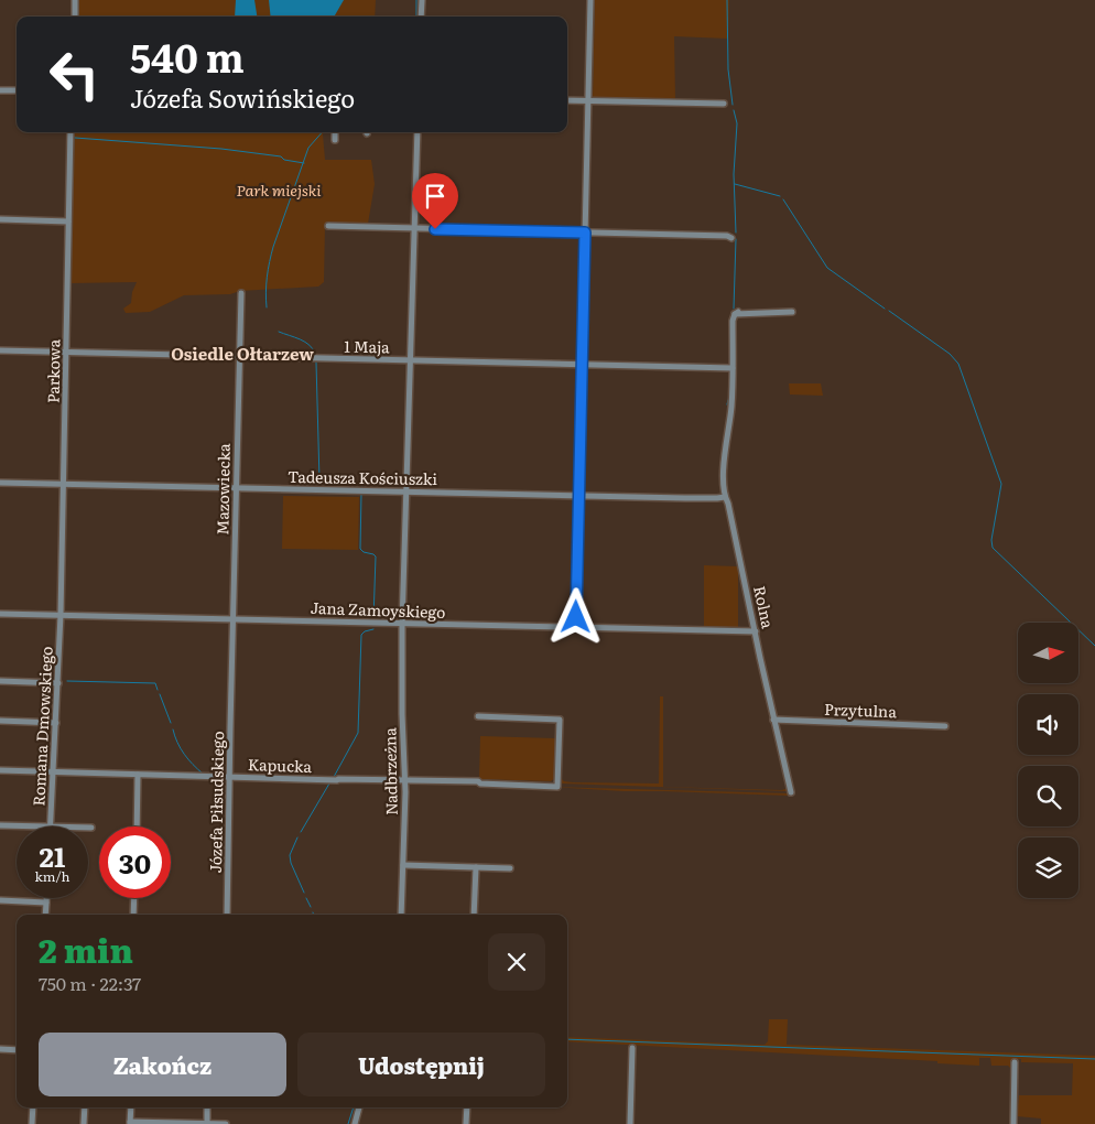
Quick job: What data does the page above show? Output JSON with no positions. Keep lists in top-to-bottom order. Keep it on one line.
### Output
{"streets":{"street":["1 Maja","Parkowa","Tadeusza Kościuszki","Mazowiecka","Rolna","Jana Zamoyskiego","Przytulna","Romana Dmowskiego","Kapucka","Nadbrzeżna","Józefa Piłsudskiego"]},"crossings":[["1 Maja","Parkowa"],["1 Maja","Mazowiecka"],["1 Maja","Rolna"],["1 Maja","Nadbrzeżna"],["Parkowa","Tadeusza Kościuszki"],["Parkowa","Jana Zamoyskiego"],["Parkowa","Romana Dmowskiego"],["Tadeusza Kościuszki","Mazowiecka"],["Tadeusza Kościuszki","Rolna"],["Tadeusza Kościuszki","Nadbrzeżna"],["Mazowiecka","Jana Zamoyskiego"],["Mazowiecka","Józefa Piłsudskiego"],["Rolna","Jana Zamoyskiego"],["Rolna","Przytulna"],["Jana Zamoyskiego","Romana Dmowskiego"],["Jana Zamoyskiego","Nadbrzeżna"],["Romana Dmowskiego","Kapucka"],["Kapucka","Nadbrzeżna"],["Kapucka","Józefa Piłsudskiego"]],"districts":["Osiedle Ołtarzew"],"parks":["Park miejski"],"north":"right","page":{"turn":["540 m","Józefa Sowińskiego"],"speed":"21 km/h","limit":"30","heading":["2 min","750 m · 22:37"],"buttons":["Zakończ","Udostępnij"]}}
